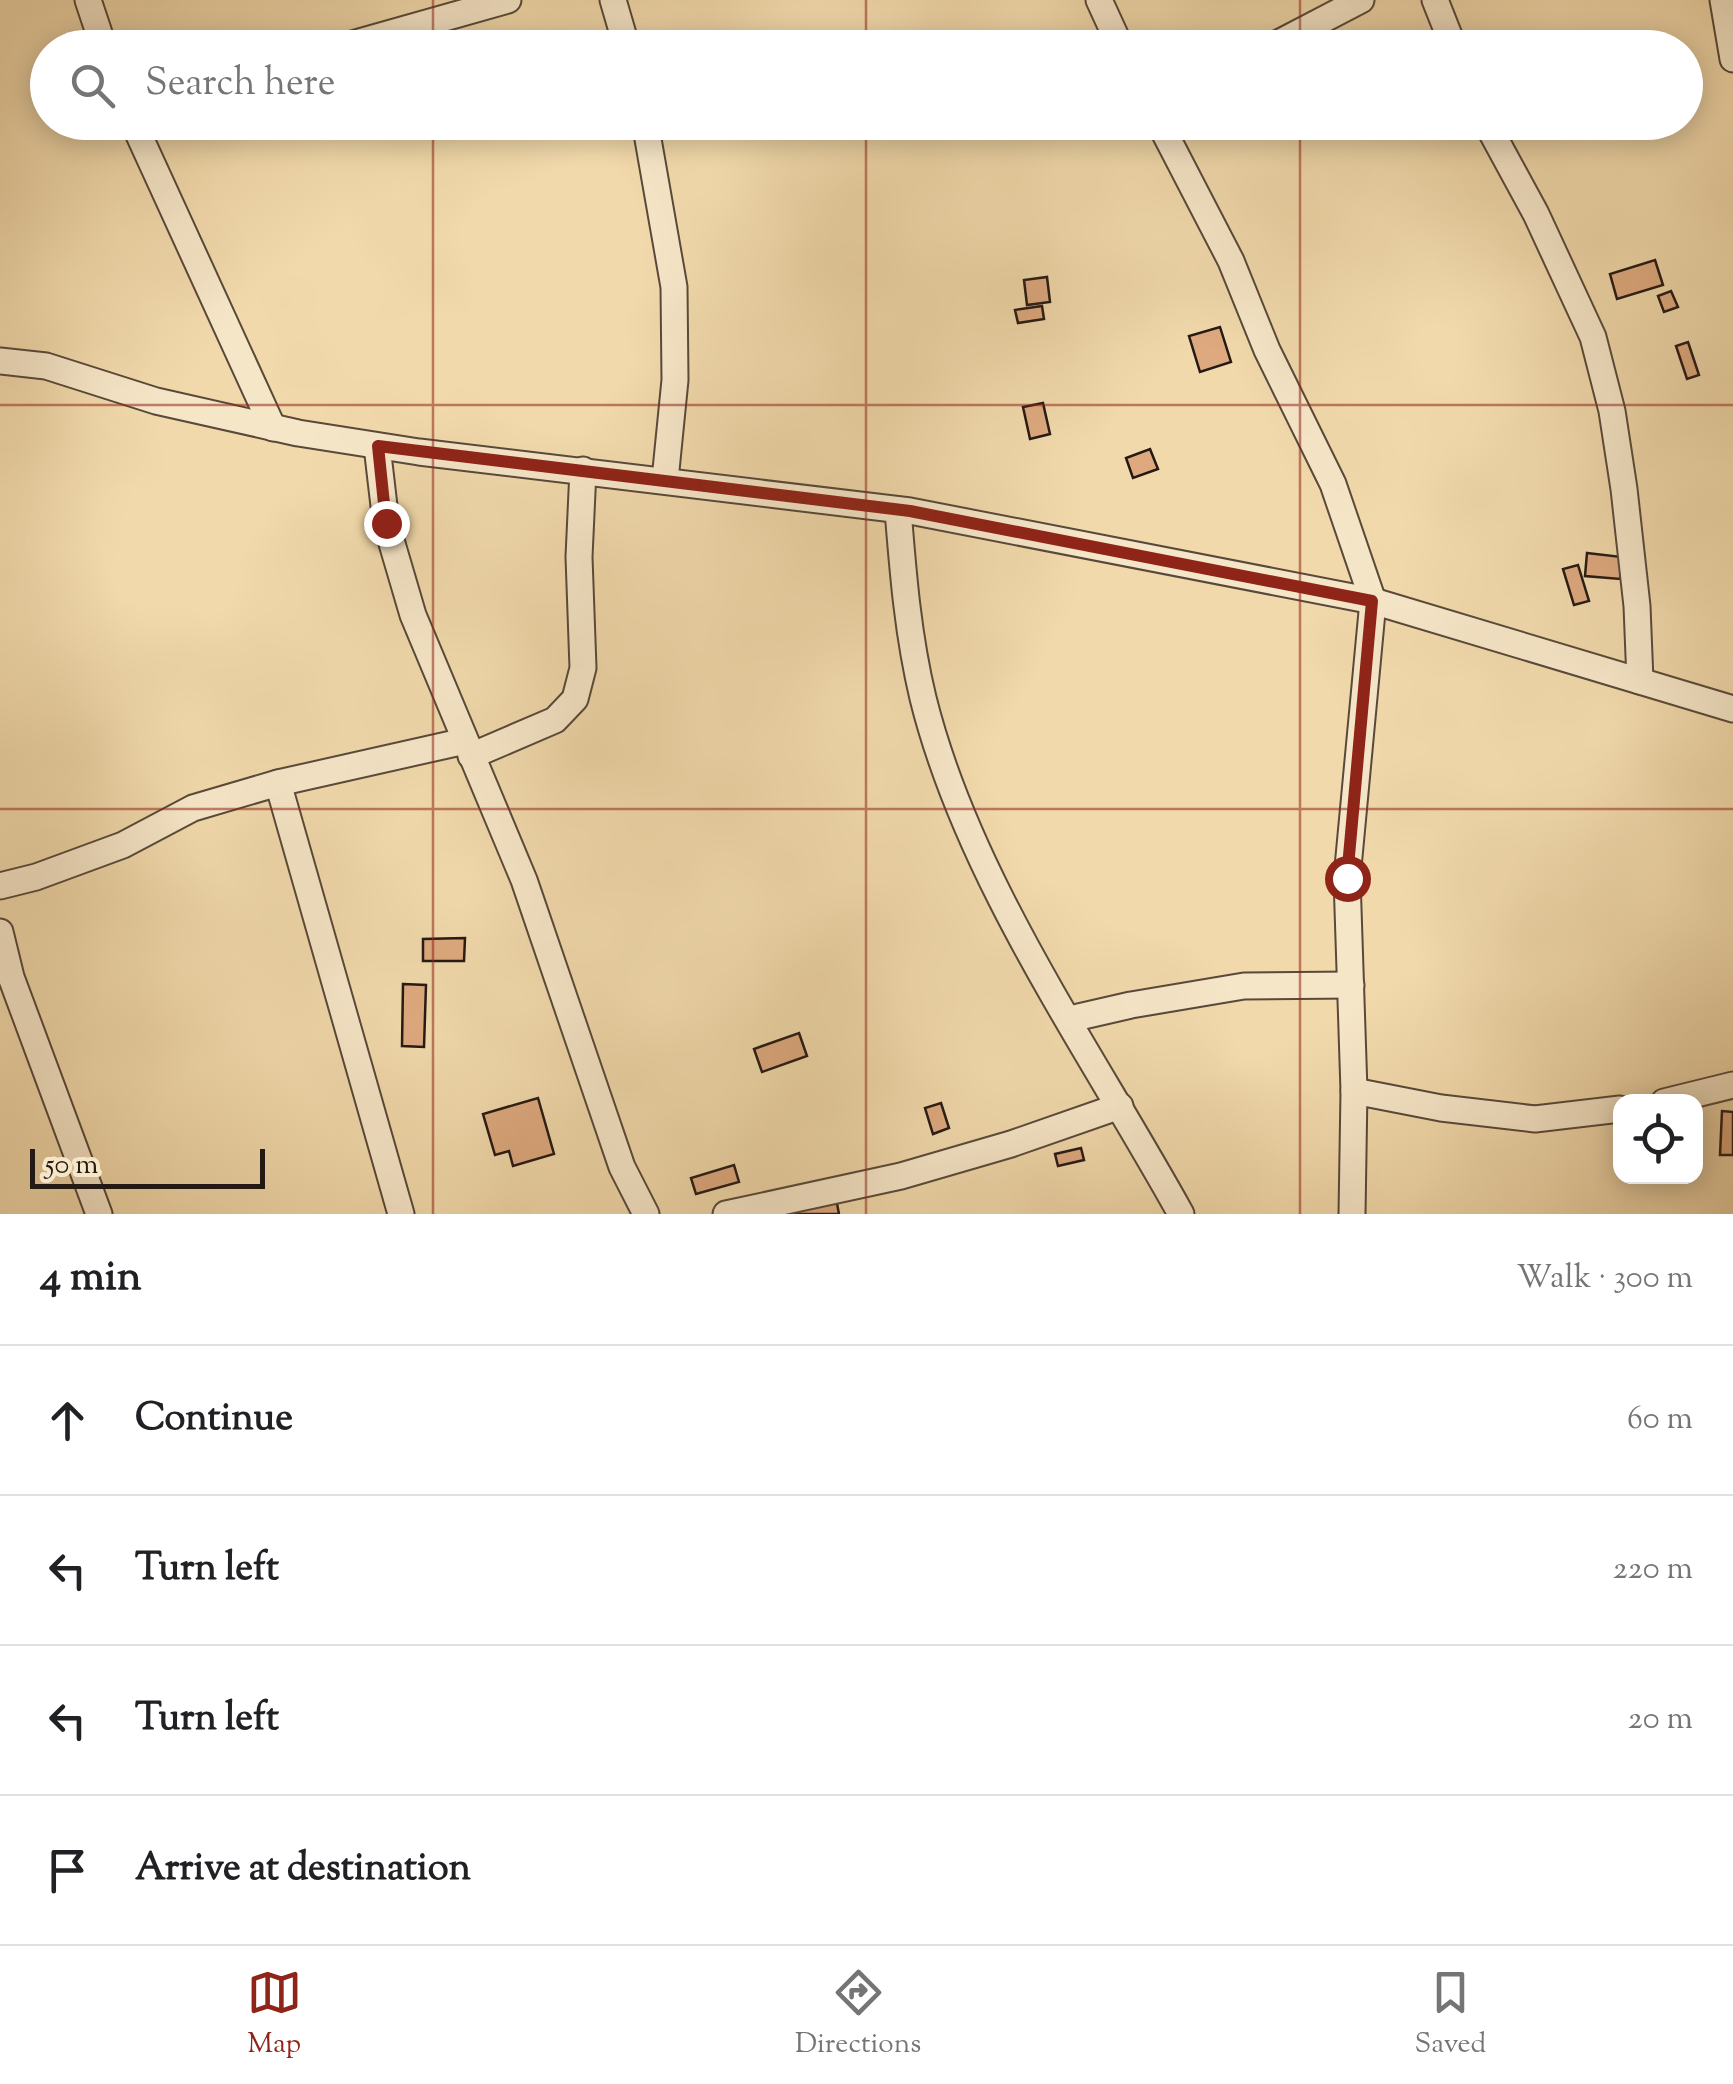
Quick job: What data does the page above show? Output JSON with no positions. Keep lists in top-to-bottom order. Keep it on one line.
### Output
{"scale_bar":"50 m","page":{"search":"Search here","scale":"50 m","heading":["4 min","Walk · 300 m"],"list":[["Continue","60 m"],["Turn left","220 m"],["Turn left","20 m"],"Arrive at destination"],"nav":["Map","Directions","Saved"]}}
